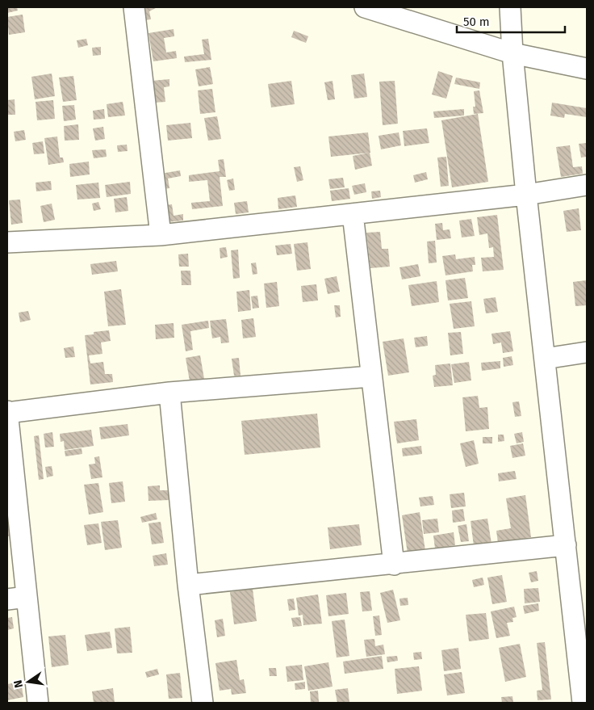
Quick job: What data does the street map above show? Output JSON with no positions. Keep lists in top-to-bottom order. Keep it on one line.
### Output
{"scale_bar":"50 m","north":"left"}
